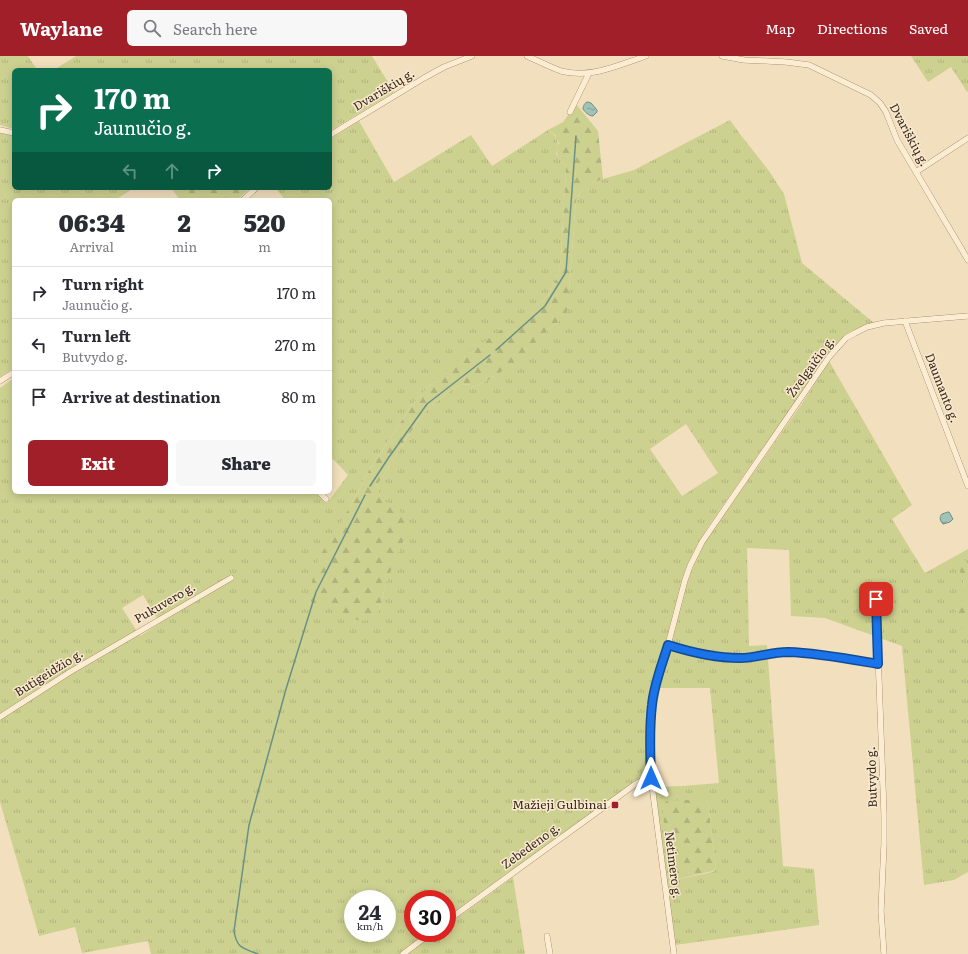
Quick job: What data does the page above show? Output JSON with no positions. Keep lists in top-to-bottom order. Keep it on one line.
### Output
{"streets":{"street":["Dvariškių g.","Žvelgaičio g.","Daumanto g.","Pukuvero g.","Butigeidžio g.","Butvydo g.","Zebedeno g.","Netimero g."]},"crossings":[["Žvelgaičio g.","Daumanto g."],["Žvelgaičio g.","Netimero g."],["Pukuvero g.","Butigeidžio g."],["Zebedeno g.","Netimero g."]],"places":{"transit":["Mažieji Gulbinai"]},"page":{"header":"Waylane","search":"Search here","nav":["Map","Directions","Saved"],"turn":["170 m","Jaunučio g."],"eta":["06:34","Arrival","2","min","520","m"],"list":[{"name":"Turn right","note":"Jaunučio g.","value":"170 m"},{"name":"Turn left","note":"Butvydo g.","value":"270 m"},{"name":"Arrive at destination","value":"80 m"}],"buttons":["Exit","Share"],"speed":"24 km/h","limit":"30"}}
